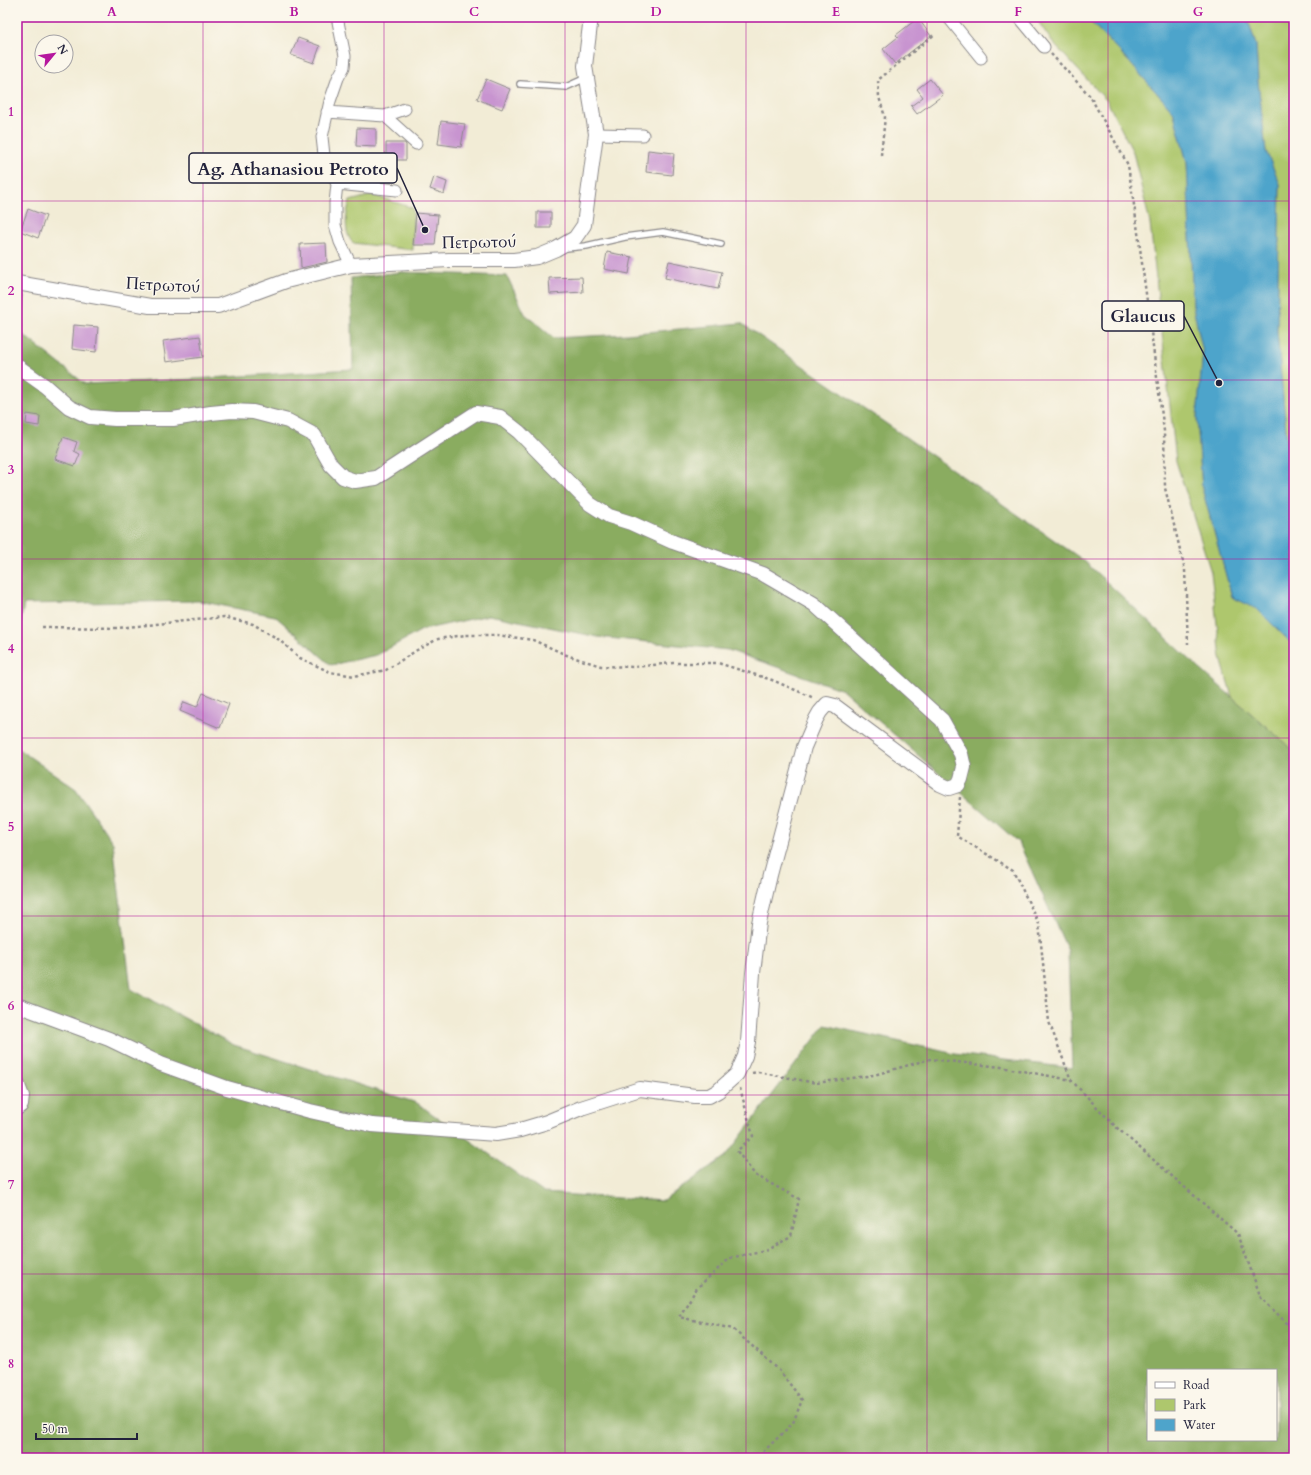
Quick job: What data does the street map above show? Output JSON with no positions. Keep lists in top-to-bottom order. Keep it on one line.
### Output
{"streets":{"street":["Πετρωτού"]},"places":["Ag. Athanasiou Petroto","Glaucus"],"legend":["Road","Park","Water"],"scale_bar":"50 m","north":"top right","grid":{"columns":["A","B","C","D","E","F","G"],"rows":["1","2","3","4","5","6","7","8"]}}
